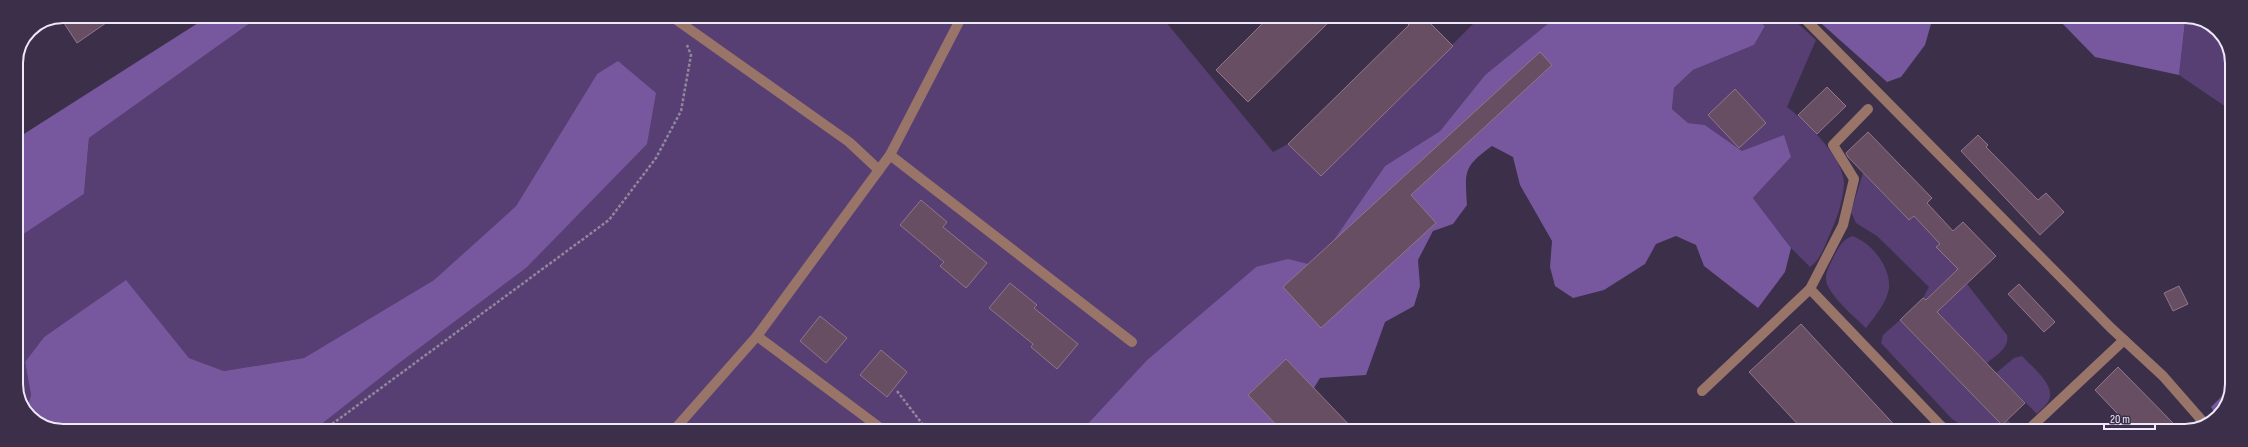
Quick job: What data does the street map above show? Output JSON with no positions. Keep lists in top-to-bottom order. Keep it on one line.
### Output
{"scale_bar":"20 m"}
